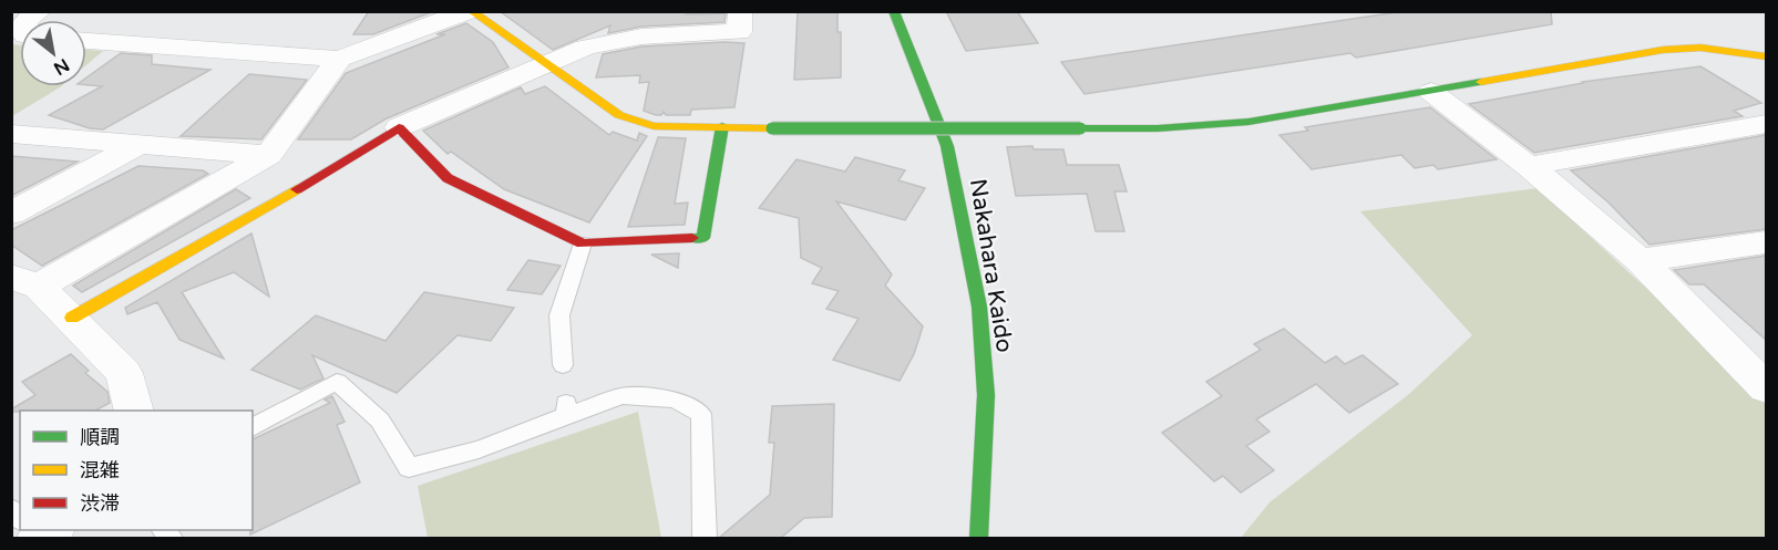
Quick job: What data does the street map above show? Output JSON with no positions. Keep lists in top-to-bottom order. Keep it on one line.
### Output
{"streets":{"street":["Nakahara Kaido"]},"legend":["順調","混雑","渋滞"],"north":"bottom right"}
